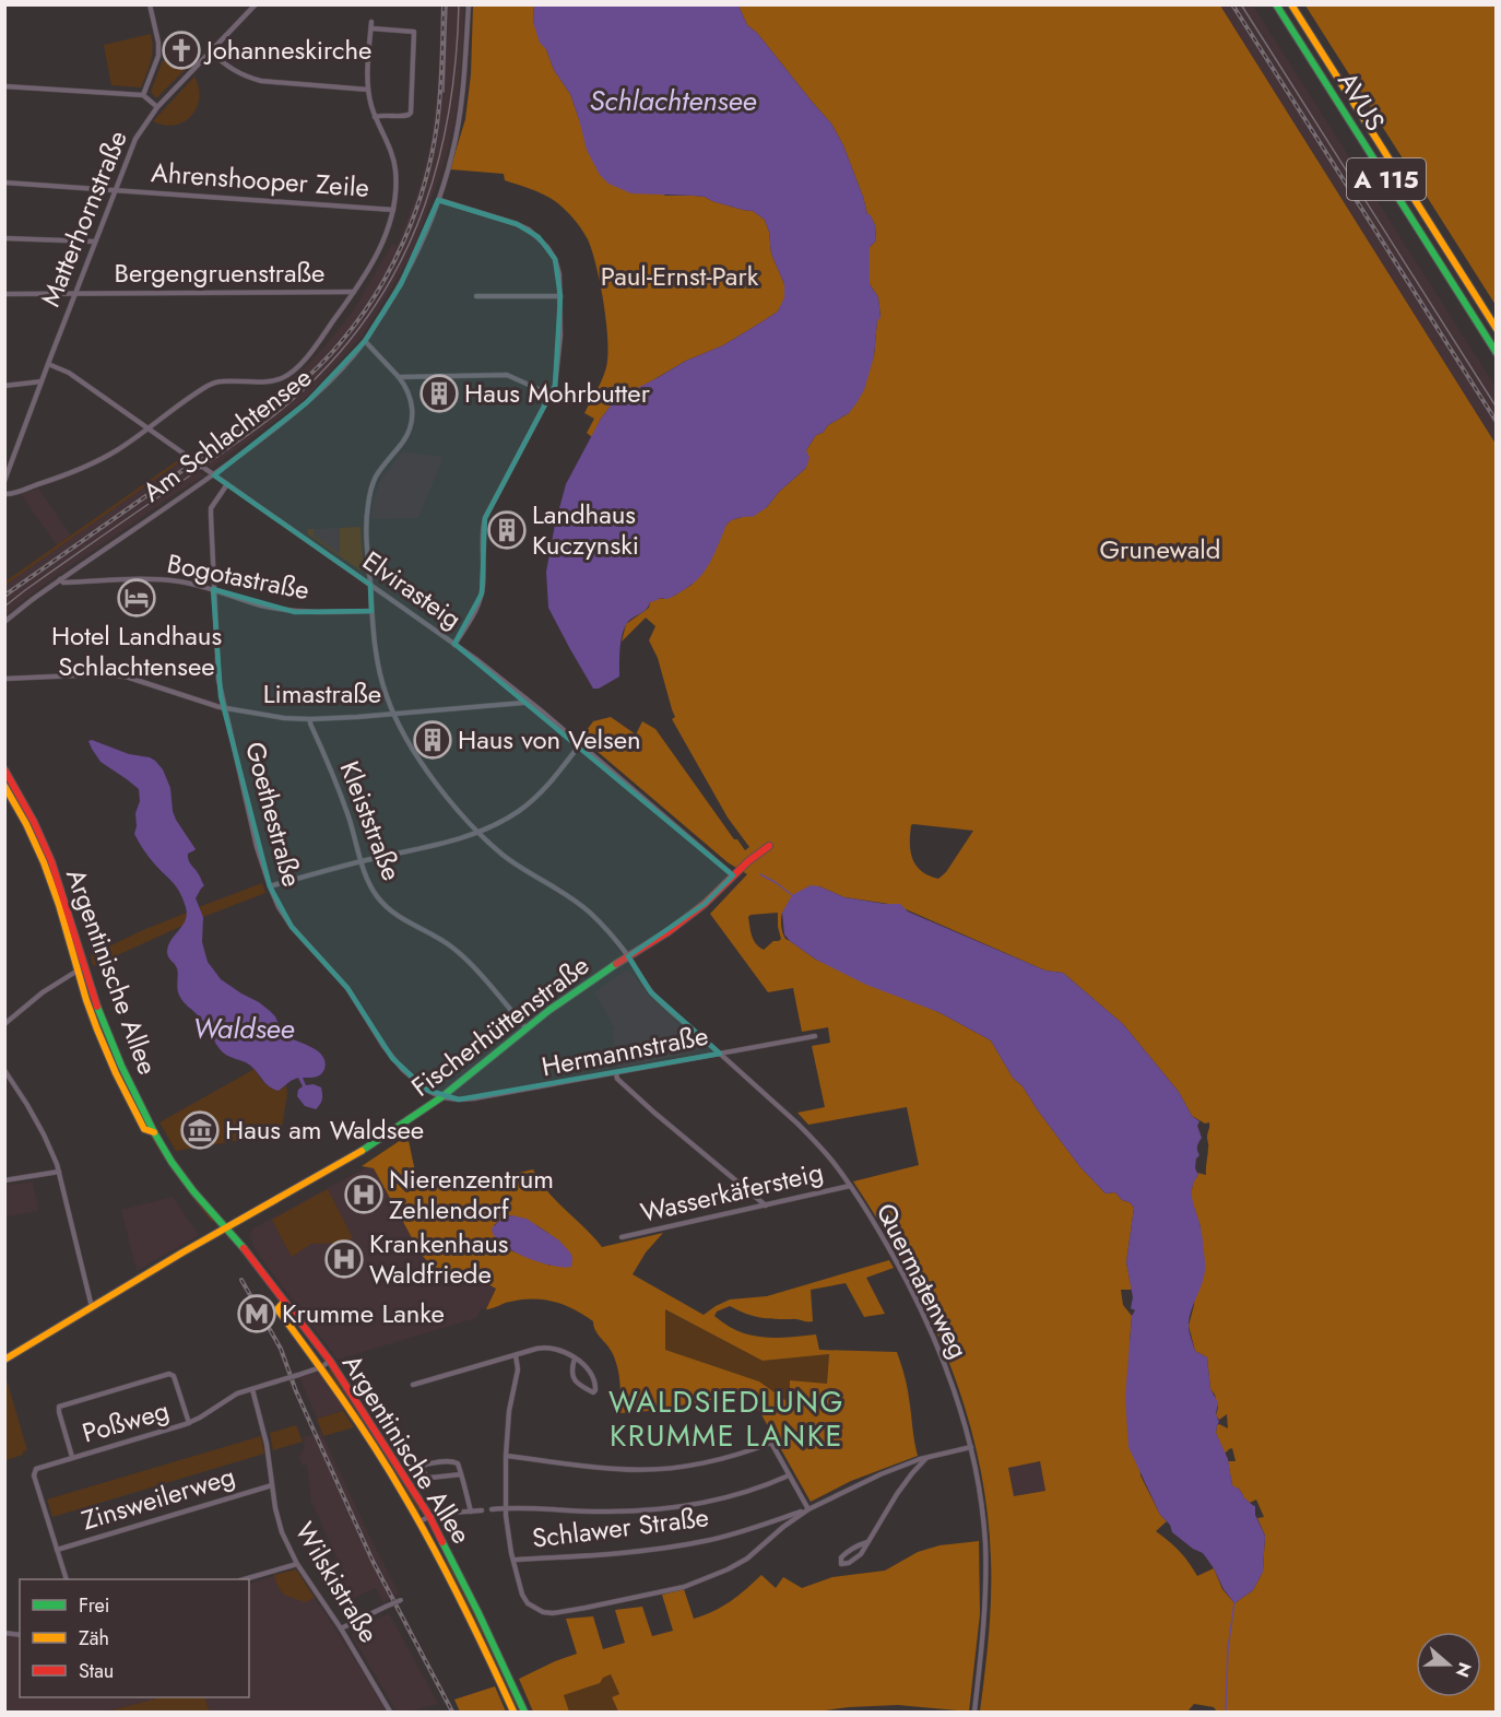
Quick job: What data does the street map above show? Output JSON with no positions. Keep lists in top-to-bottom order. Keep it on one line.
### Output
{"streets":{"main road":["AVUS","A 115","Argentinische Allee","Fischerhüttenstraße"],"street":["Ahrenshooper Zeile","Matterhornstraße","Bergengruenstraße","Am Schlachtensee","Bogotastraße","Elvirasteig","Limastraße","Goethestraße","Kleiststraße","Hermannstraße","Wasserkäfersteig","Quermatenweg","Poßweg","Zinsweilerweg","Schlawer Straße","Wilskistraße"]},"crossings":[["Ahrenshooper Zeile","Matterhornstraße"],["Matterhornstraße","Bergengruenstraße"],["Matterhornstraße","Elvirasteig"],["Am Schlachtensee","Bogotastraße"],["Am Schlachtensee","Elvirasteig"],["Am Schlachtensee","Quermatenweg"],["Bogotastraße","Goethestraße"],["Bogotastraße","Quermatenweg"],["Elvirasteig","Limastraße"],["Elvirasteig","Goethestraße"],["Elvirasteig","Fischerhüttenstraße"],["Elvirasteig","Quermatenweg"],["Limastraße","Goethestraße"],["Limastraße","Kleiststraße"],["Limastraße","Quermatenweg"],["Goethestraße","Fischerhüttenstraße"],["Goethestraße","Hermannstraße"],["Kleiststraße","Fischerhüttenstraße"],["Argentinische Allee","Fischerhüttenstraße"],["Argentinische Allee","Poßweg"],["Fischerhüttenstraße","Hermannstraße"],["Fischerhüttenstraße","Quermatenweg"],["Hermannstraße","Quermatenweg"],["Wasserkäfersteig","Quermatenweg"],["Poßweg","Zinsweilerweg"],["Poßweg","Wilskistraße"],["Zinsweilerweg","Wilskistraße"]],"districts":["WALDSIEDLUNG KRUMME LANKE"],"water":["Schlachtensee","Waldsee"],"parks":["Paul-Ernst-Park","Grunewald"],"places":{"church":["Johanneskirche"],"building":["Haus Mohrbutter","Landhaus Kuczynski","Haus von Velsen"],"hotel":["Hotel Landhaus Schlachtensee"],"museum":["Haus am Waldsee"],"hospital":["Nierenzentrum Zehlendorf","Krankenhaus Waldfriede"],"metro station":["Krumme Lanke"]},"legend":["Frei","Zäh","Stau"],"north":"right"}
